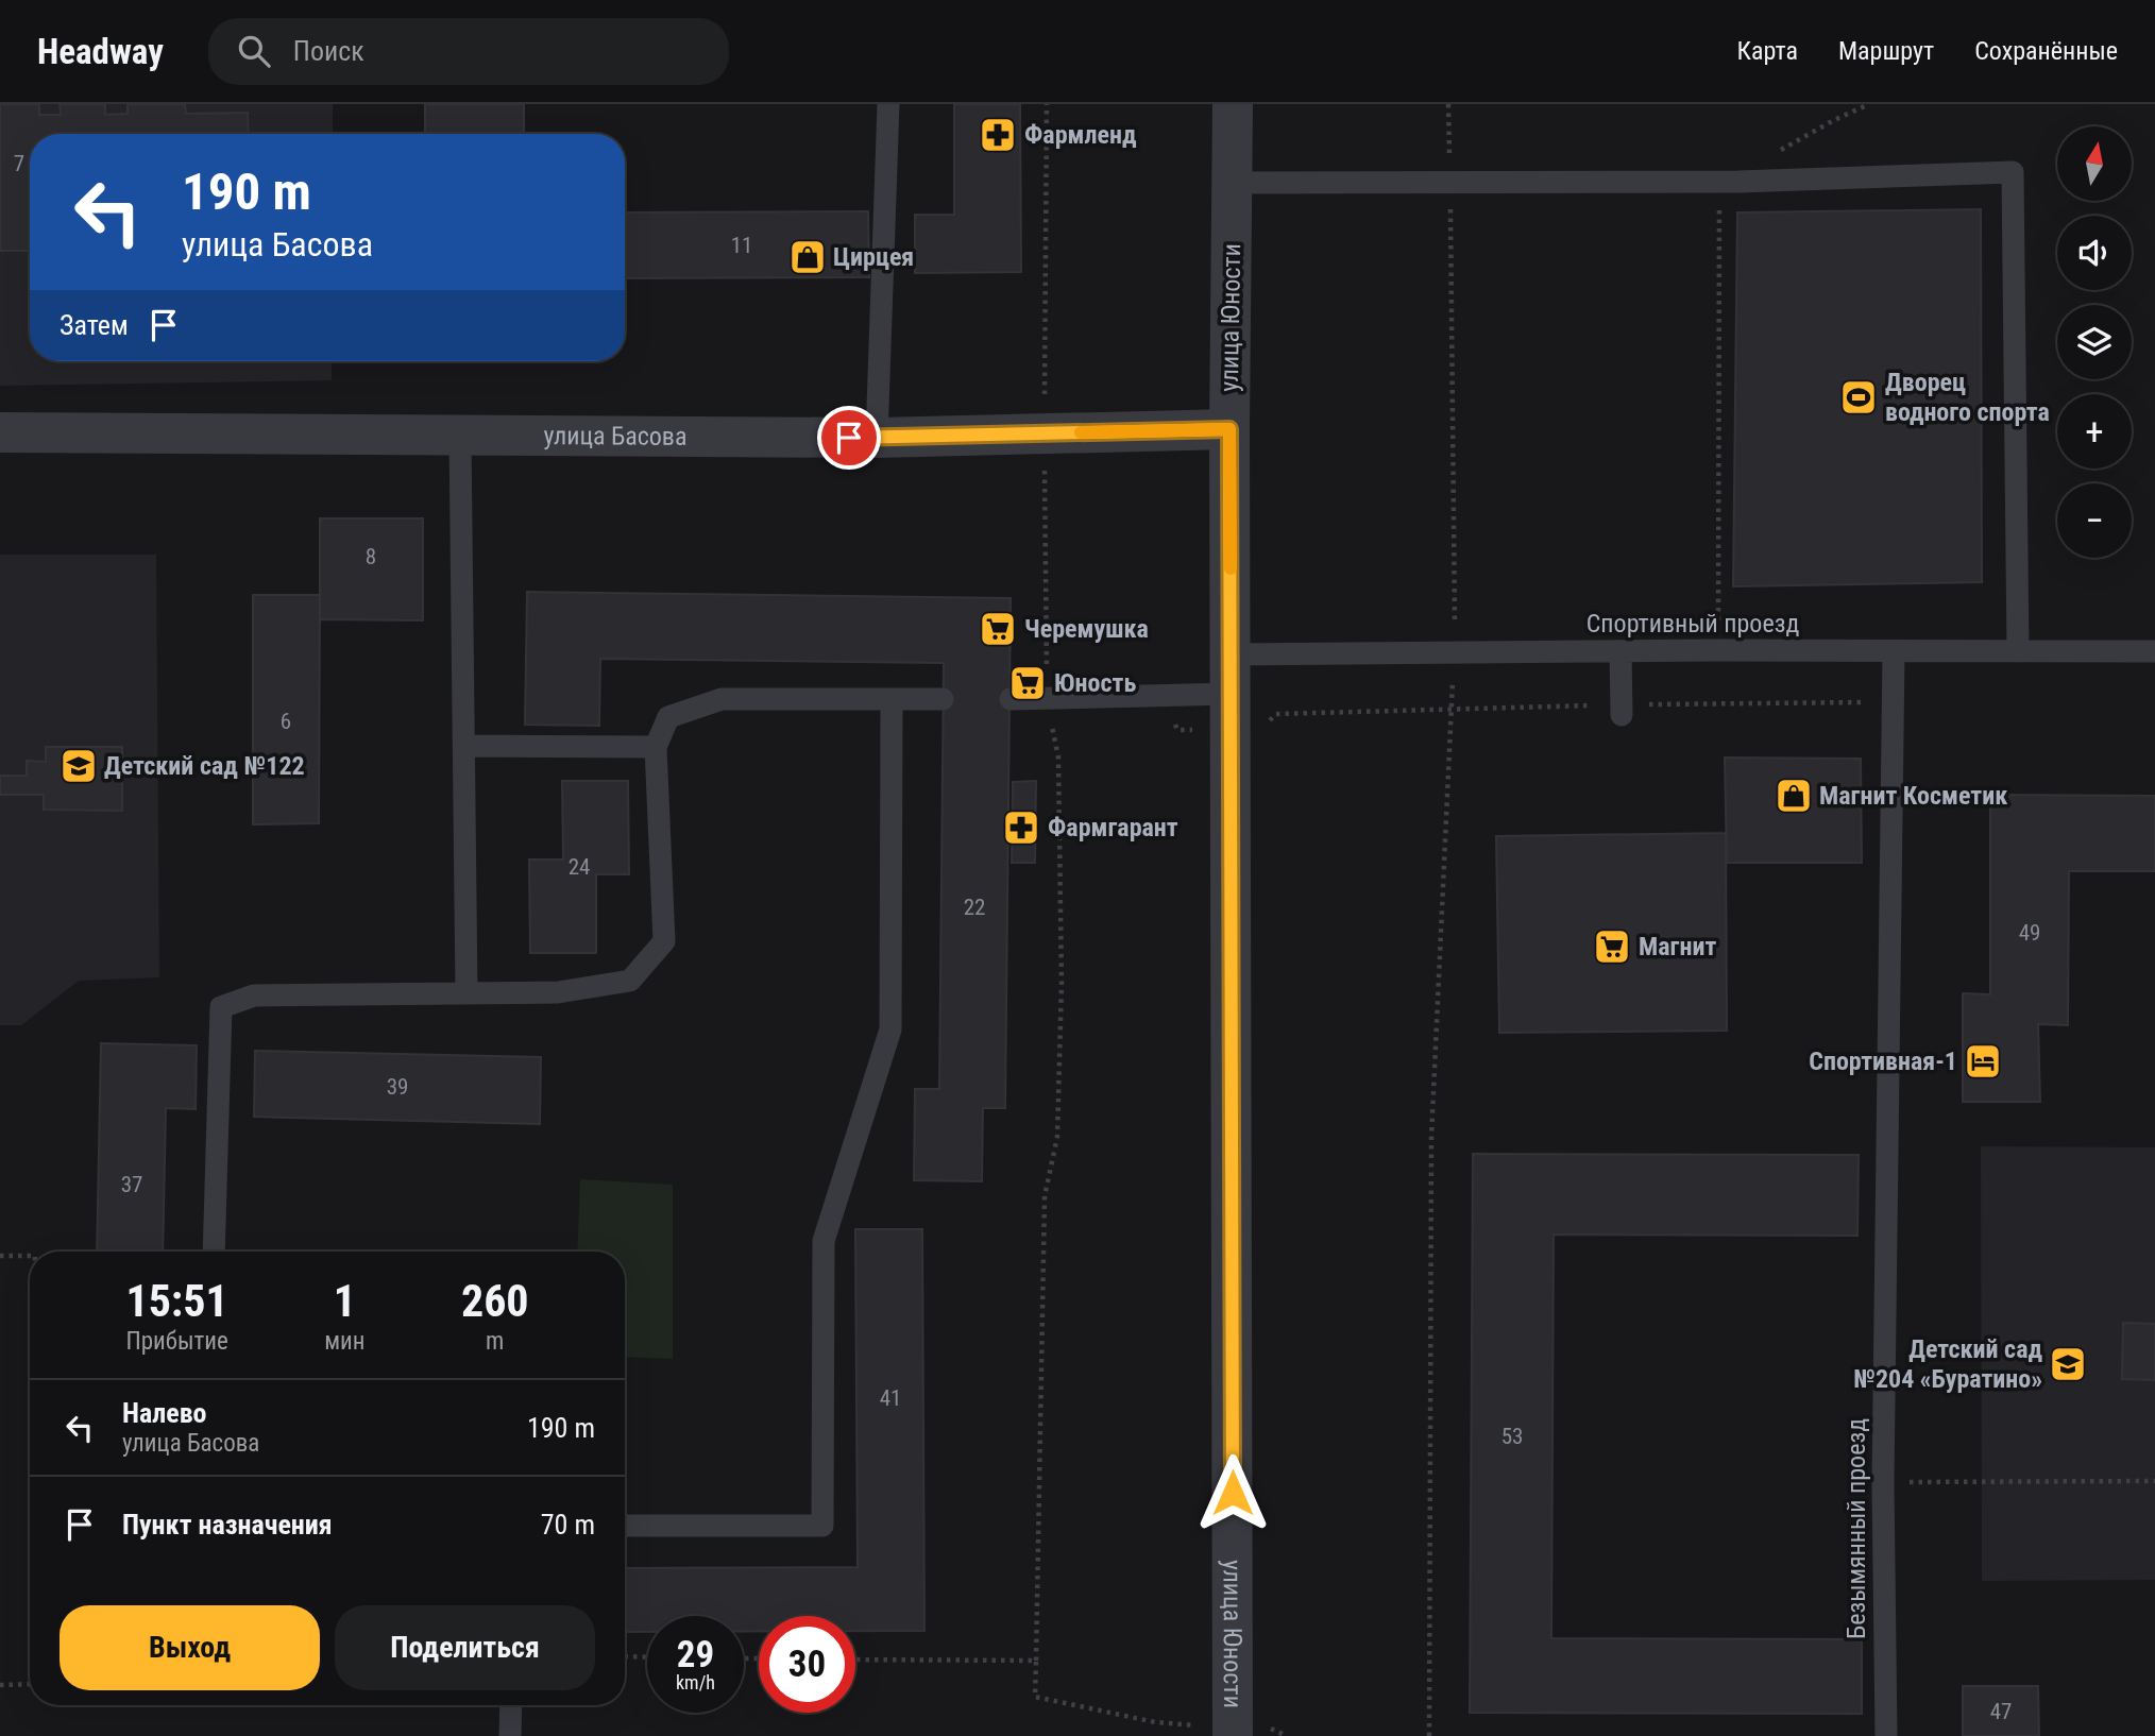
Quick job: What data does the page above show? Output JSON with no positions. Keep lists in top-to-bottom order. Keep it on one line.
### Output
{"streets":{"street":["улица Юности","улица Басова"],"lane":["Спортивный проезд","Безымянный проезд"]},"crossings":[["улица Юности","улица Басова"],["улица Юности","Спортивный проезд"],["Спортивный проезд","Безымянный проезд"]],"places":{"pharmacy":["Фармленд","Фармгарант"],"shop":["Цирцея","Магнит Косметик"],"sports":["Дворец водного спорта"],"supermarket":["Черемушка","Юность","Магнит"],"school or university":["Детский сад №122","Детский сад №204 «Буратино»"],"hotel":["Спортивная-1"]},"house_numbers":["7","11","8","6","24","22","49","39","37","41","53","47"],"north":"top","page":{"header":"Headway","search":"Поиск","nav":["Карта","Маршрут","Сохранённые"],"map_buttons":["+","−"],"turn":["190 m","улица Басова"],"then":"Затем","eta":["15:51","Прибытие","1","мин","260","m"],"list":[{"name":"Налево","note":"улица Басова","value":"190 m"},{"name":"Пункт назначения","value":"70 m"}],"buttons":["Выход","Поделиться"],"speed":"29 km/h","limit":"30"}}
